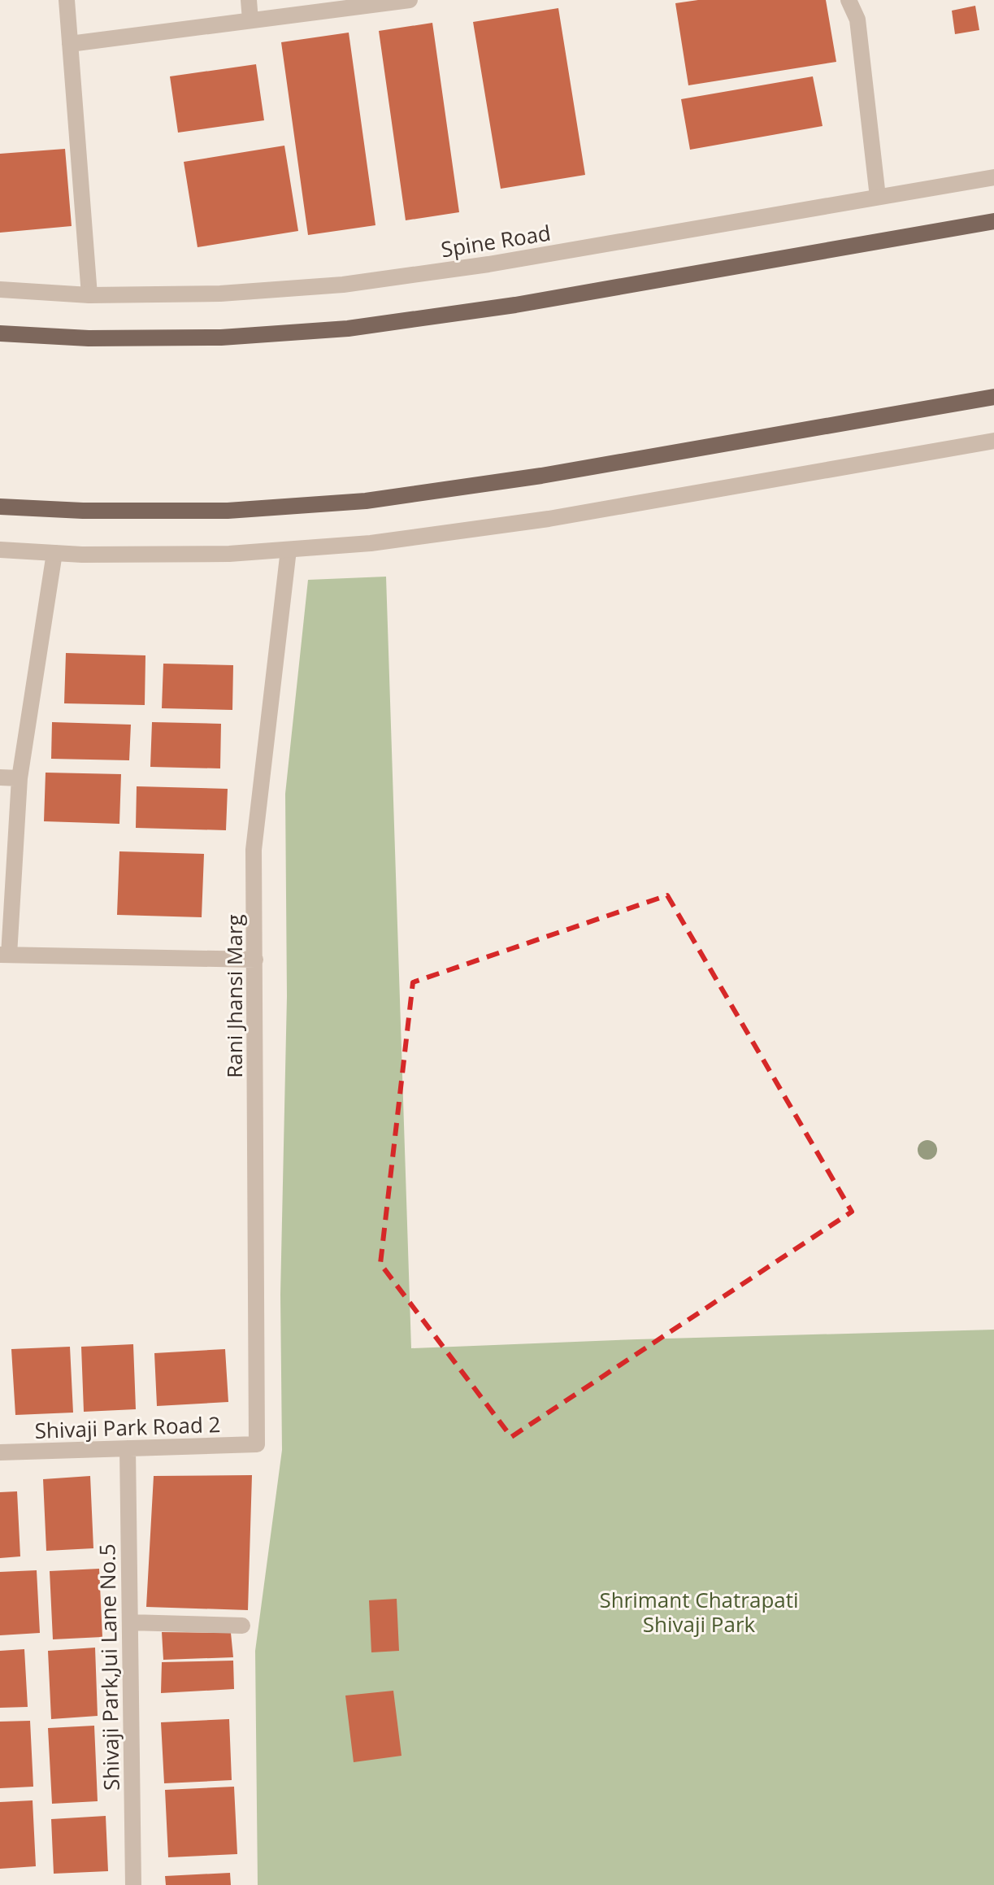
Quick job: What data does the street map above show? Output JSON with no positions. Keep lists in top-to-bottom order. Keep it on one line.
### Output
{"streets":{"street":["Spine Road","Rani Jhansi Marg","Shivaji Park Road 2","Shivaji Park,Jui Lane No.5"]},"crossings":[["Rani Jhansi Marg","Shivaji Park Road 2"],["Shivaji Park Road 2","Shivaji Park,Jui Lane No.5"]],"parks":["Shrimant Chatrapati Shivaji Park"]}
